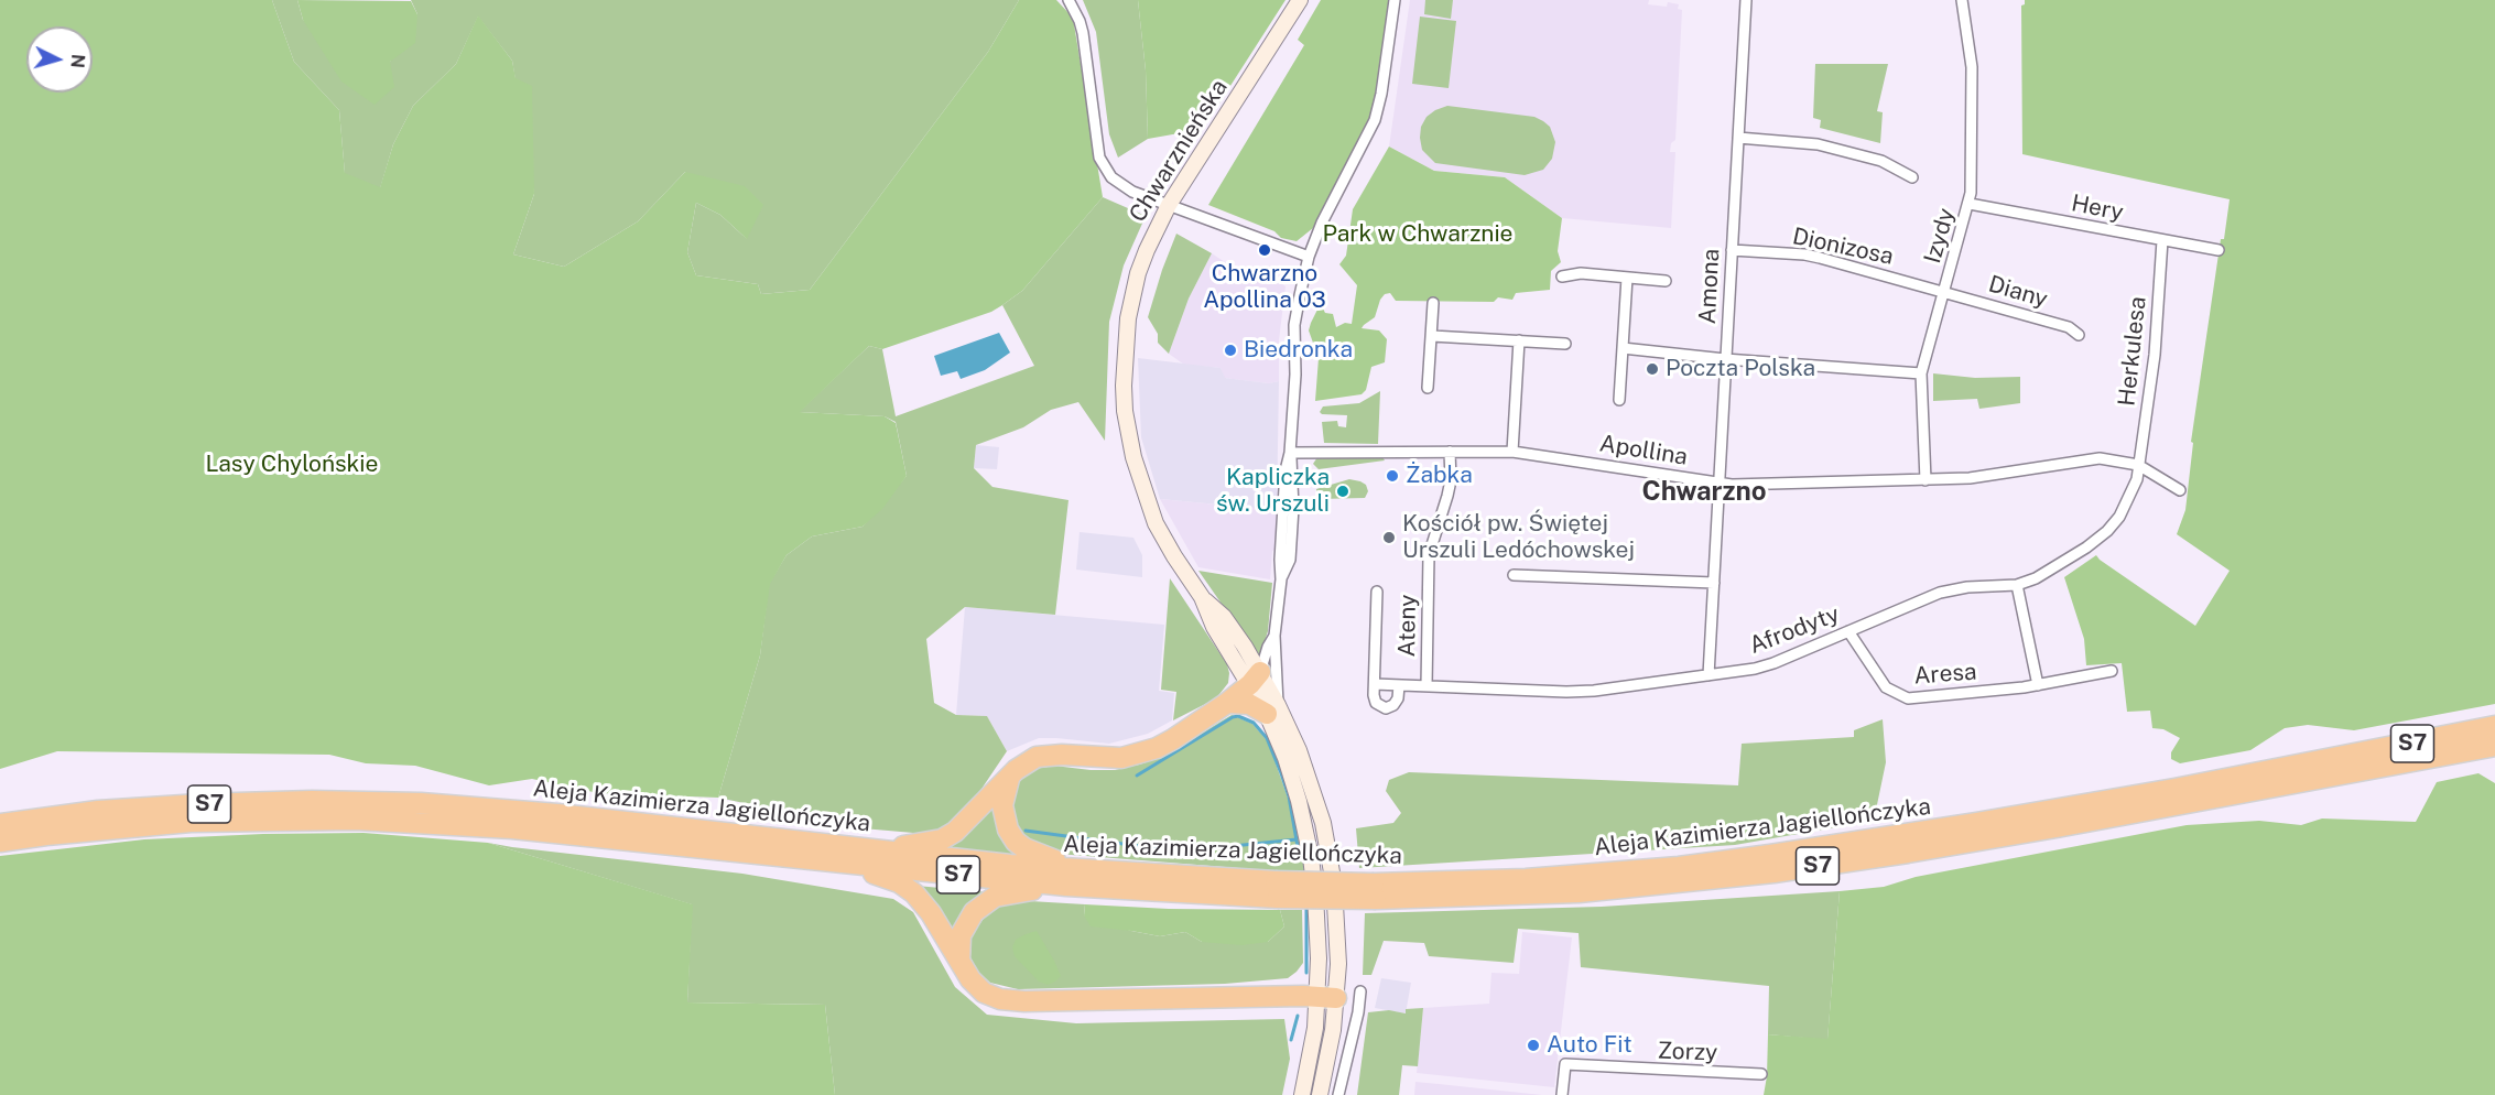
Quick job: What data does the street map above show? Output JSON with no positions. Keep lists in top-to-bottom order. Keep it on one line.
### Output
{"streets":{"highway":["S7","Aleja Kazimierza Jagiellończyka"],"street":["Chwarznieńska","Hery","Izydy","Dionizosa","Amona","Diany","Herkulesa","Apollina","Ateny","Afrodyty","Aresa","Zorzy"]},"crossings":[["Chwarznieńska","Apollina"],["Hery","Izydy"],["Hery","Herkulesa"],["Izydy","Dionizosa"],["Izydy","Diany"],["Izydy","Apollina"],["Dionizosa","Amona"],["Dionizosa","Diany"],["Amona","Apollina"],["Amona","Afrodyty"],["Herkulesa","Apollina"],["Herkulesa","Afrodyty"],["Apollina","Ateny"],["Apollina","Afrodyty"],["Ateny","Afrodyty"],["Afrodyty","Aresa"]],"districts":["Chwarzno"],"parks":["Park w Chwarznie","Lasy Chylońskie"],"places":["Chwarzno Apollina 03","Biedronka","Poczta Polska","Żabka","Kapliczka św. Urszuli","Kościół pw. Świętej Urszuli Ledóchowskej","Auto Fit"],"north":"right"}
